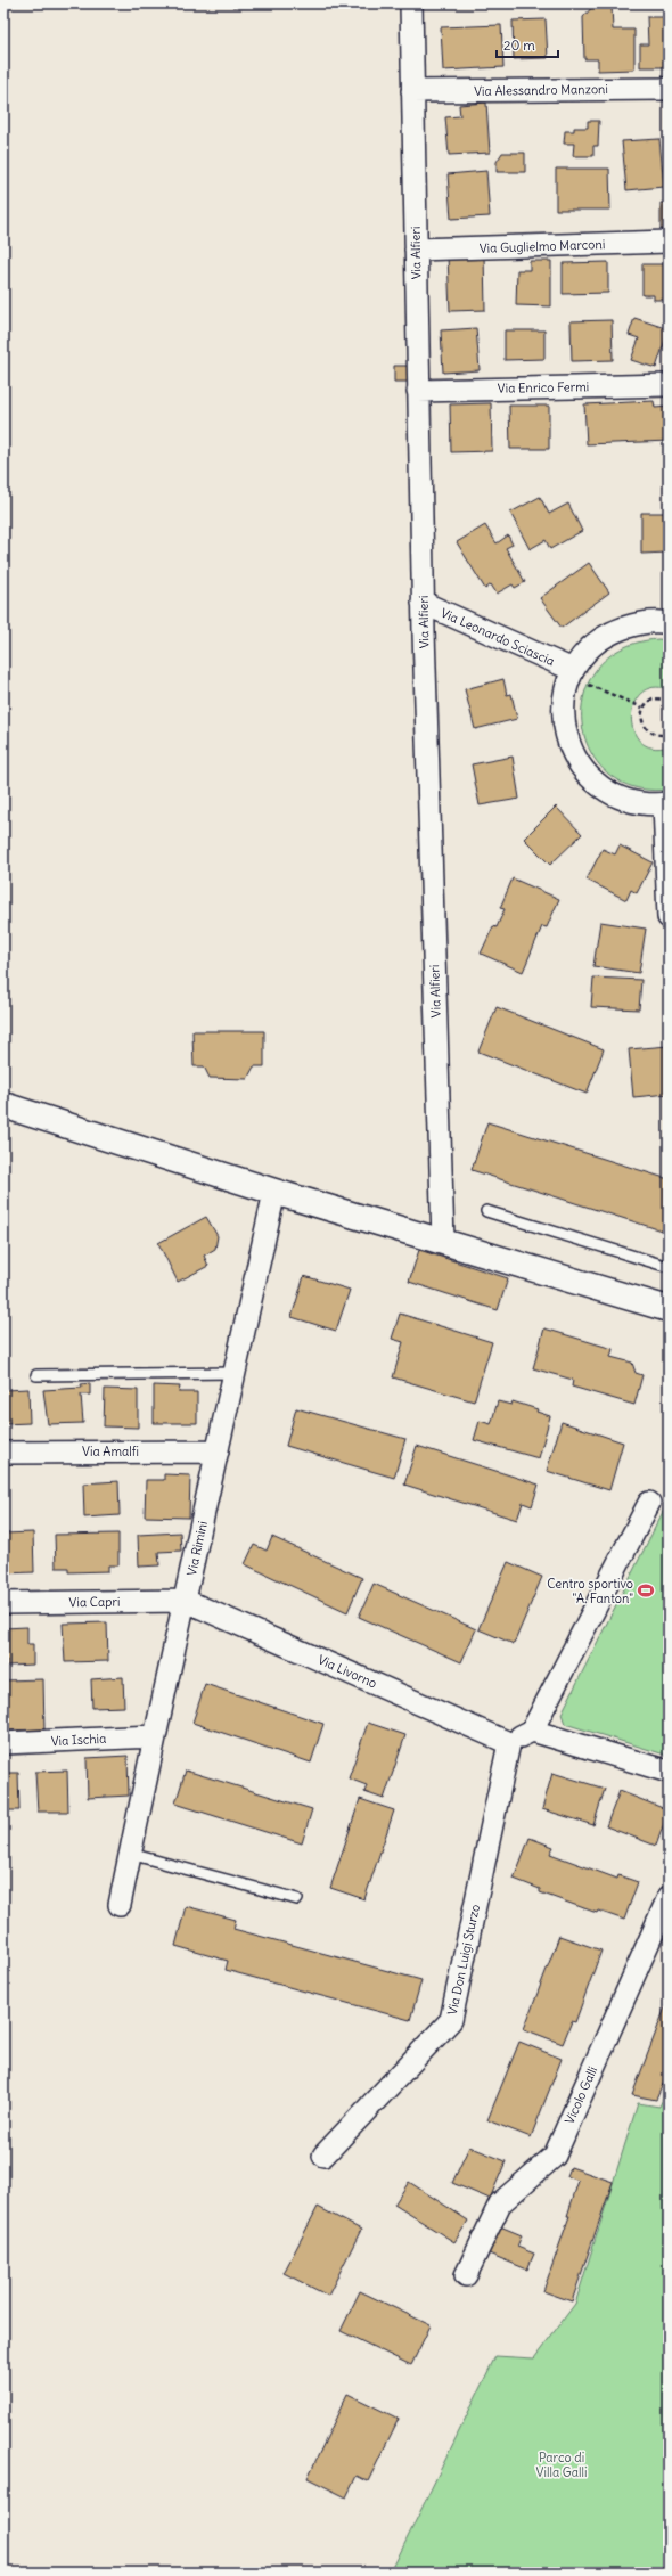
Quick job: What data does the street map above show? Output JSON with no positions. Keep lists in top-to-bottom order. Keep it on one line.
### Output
{"streets":{"street":["Via Alessandro Manzoni","Via Guglielmo Marconi","Via Alfieri","Via Enrico Fermi","Via Leonardo Sciascia","Via Amalfi","Via Rimini","Via Capri","Via Livorno","Via Ischia","Via Don Luigi Sturzo","Vicolo Galli"]},"crossings":[["Via Alessandro Manzoni","Via Alfieri"],["Via Guglielmo Marconi","Via Alfieri"],["Via Alfieri","Via Enrico Fermi"],["Via Alfieri","Via Leonardo Sciascia"],["Via Amalfi","Via Rimini"],["Via Rimini","Via Capri"],["Via Rimini","Via Livorno"],["Via Rimini","Via Ischia"],["Via Capri","Via Livorno"],["Via Livorno","Via Don Luigi Sturzo"]],"parks":["Parco di Villa Galli"],"places":{"sports":["Centro sportivo \"A. Fanton\""]},"scale_bar":"20 m"}
